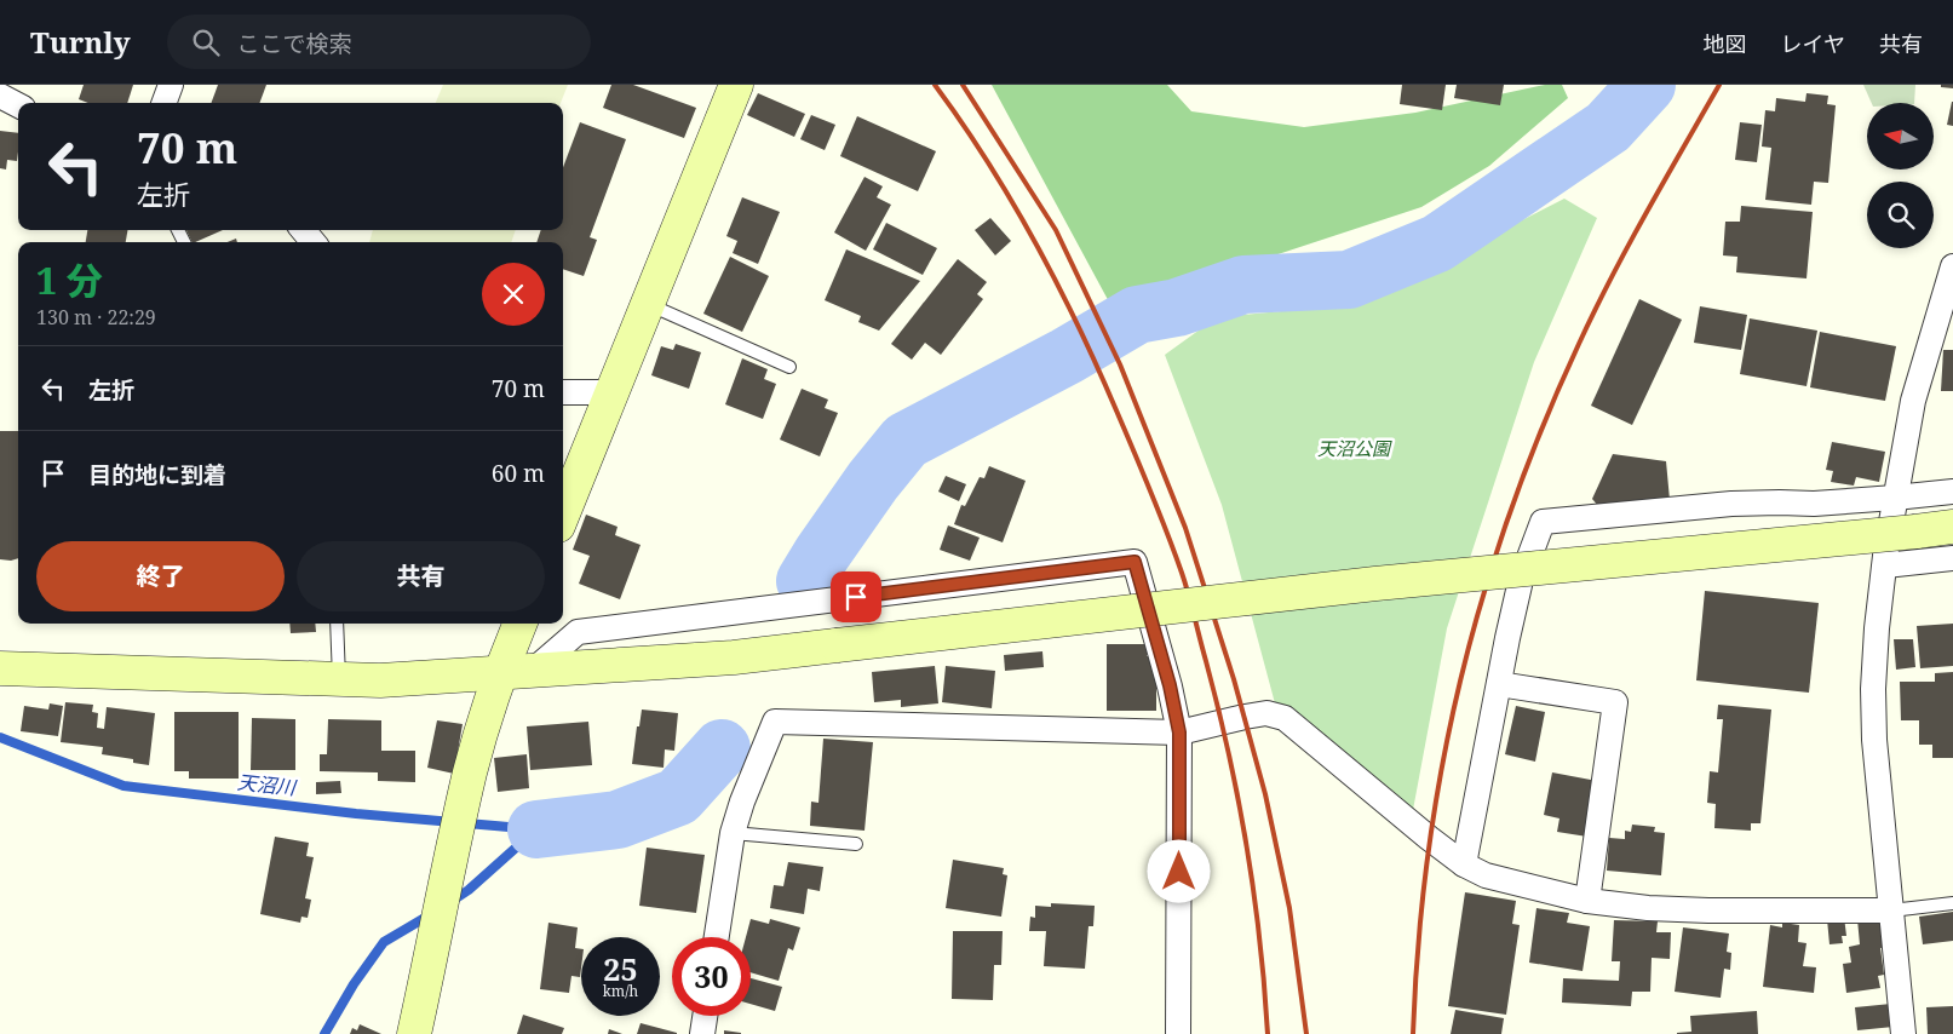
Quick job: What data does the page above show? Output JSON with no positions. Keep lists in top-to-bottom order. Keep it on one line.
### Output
{"water":["天沼川"],"parks":["天沼公園"],"north":"left","page":{"header":"Turnly","search":"ここで検索","nav":["地図","レイヤ","共有"],"turn":["70 m","左折"],"heading":["1 分","130 m · 22:29"],"list":[{"name":"左折","value":"70 m"},{"name":"目的地に到着","value":"60 m"}],"buttons":["終了","共有"],"speed":"25 km/h","limit":"30"}}
